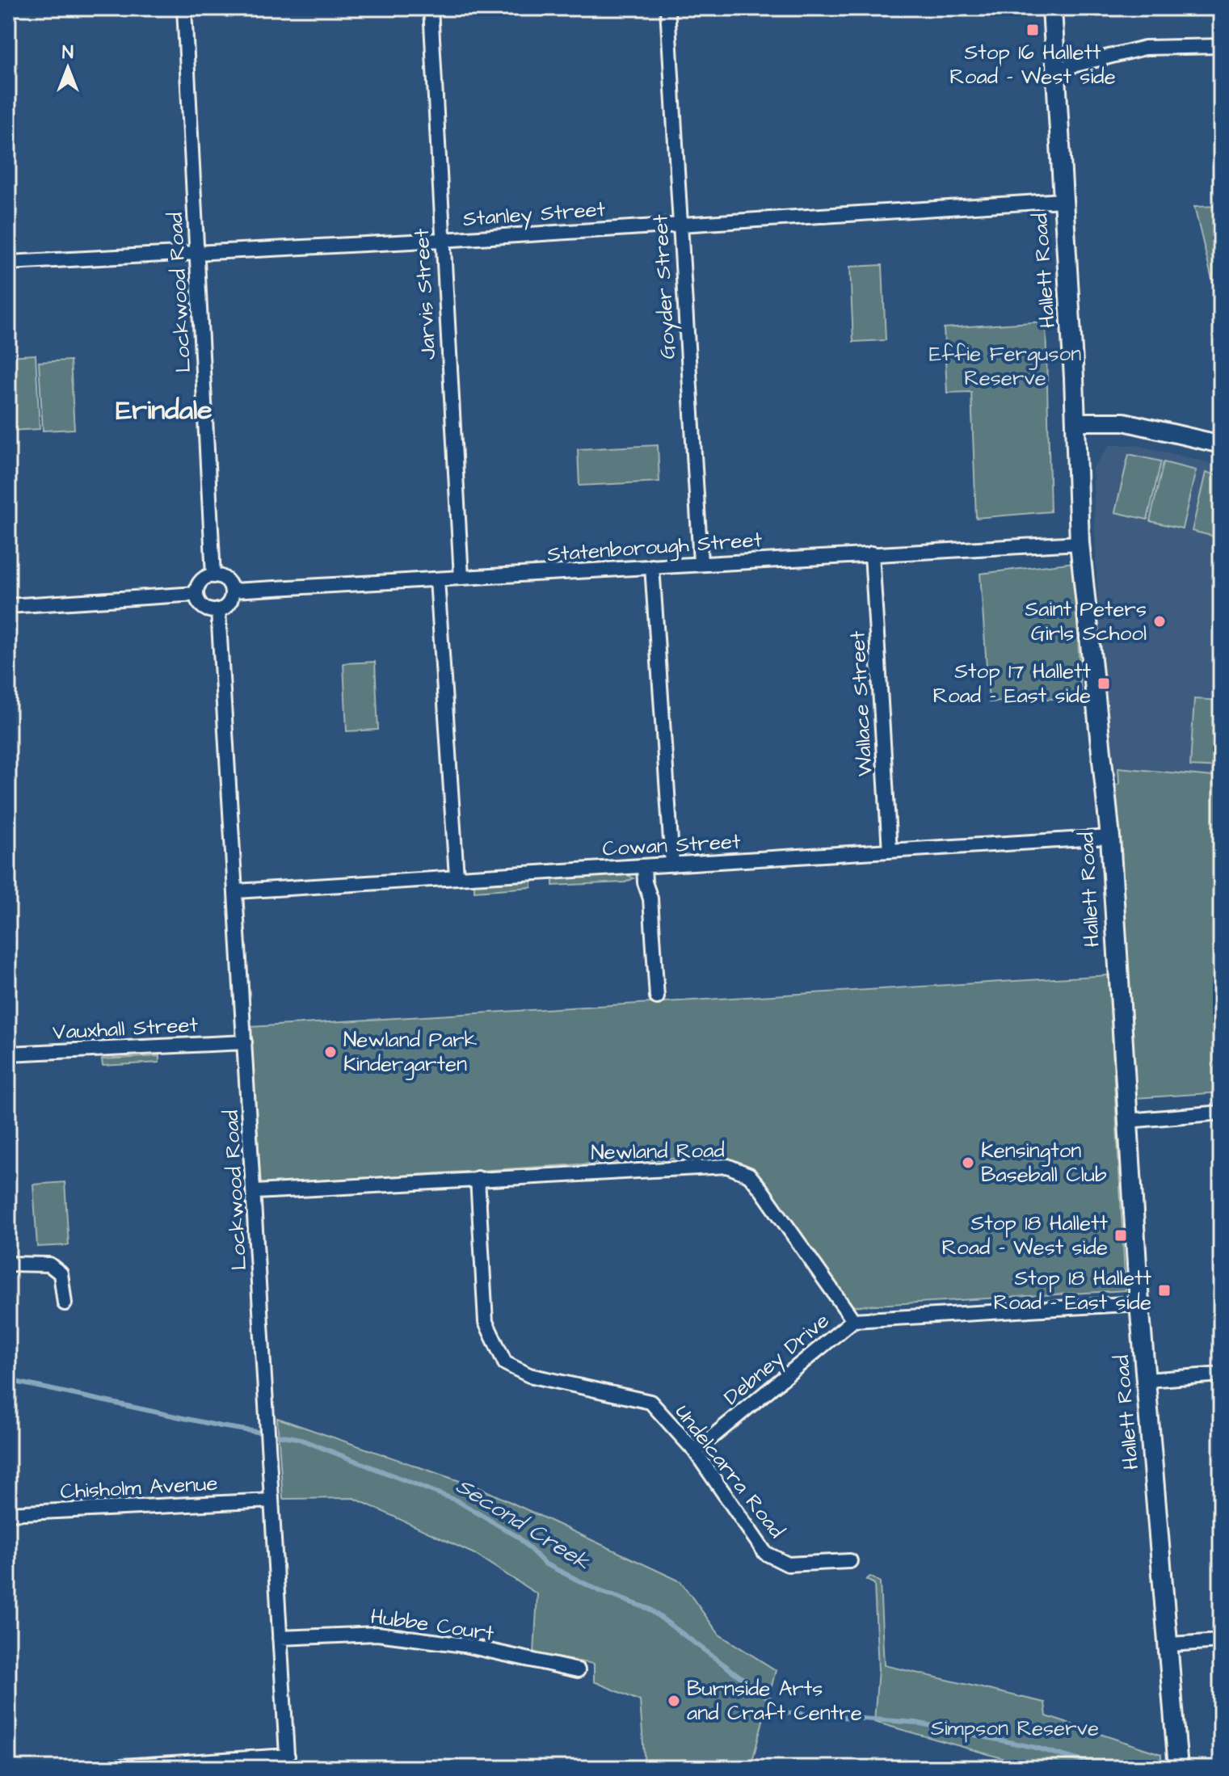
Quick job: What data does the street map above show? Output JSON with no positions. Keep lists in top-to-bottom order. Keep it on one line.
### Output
{"streets":{"main road":["Hallett Road"],"street":["Stanley Street","Goyder Street","Lockwood Road","Jarvis Street","Statenborough Street","Wallace Street","Cowan Street","Vauxhall Street","Newland Road","Debney Drive","Undelcarra Road","Chisholm Avenue","Hubbe Court"]},"crossings":[["Stanley Street","Hallett Road"],["Stanley Street","Goyder Street"],["Stanley Street","Lockwood Road"],["Stanley Street","Jarvis Street"],["Hallett Road","Statenborough Street"],["Hallett Road","Cowan Street"],["Goyder Street","Statenborough Street"],["Lockwood Road","Statenborough Street"],["Lockwood Road","Cowan Street"],["Lockwood Road","Vauxhall Street"],["Lockwood Road","Newland Road"],["Lockwood Road","Chisholm Avenue"],["Lockwood Road","Hubbe Court"],["Jarvis Street","Statenborough Street"],["Statenborough Street","Wallace Street"],["Wallace Street","Cowan Street"],["Newland Road","Debney Drive"],["Newland Road","Undelcarra Road"],["Debney Drive","Undelcarra Road"]],"districts":["Erindale"],"water":["Second Creek"],"parks":["Effie Ferguson Reserve","Simpson Reserve"],"places":{"transit":["Stop 16 Hallett Road - West side","Stop 17 Hallett Road - East side","Stop 18 Hallett Road - West side","Stop 18 Hallett Road - East side"],"other":["Saint Peters Girls School","Newland Park Kindergarten","Kensington Baseball Club","Burnside Arts and Craft Centre"]},"north":"top"}
